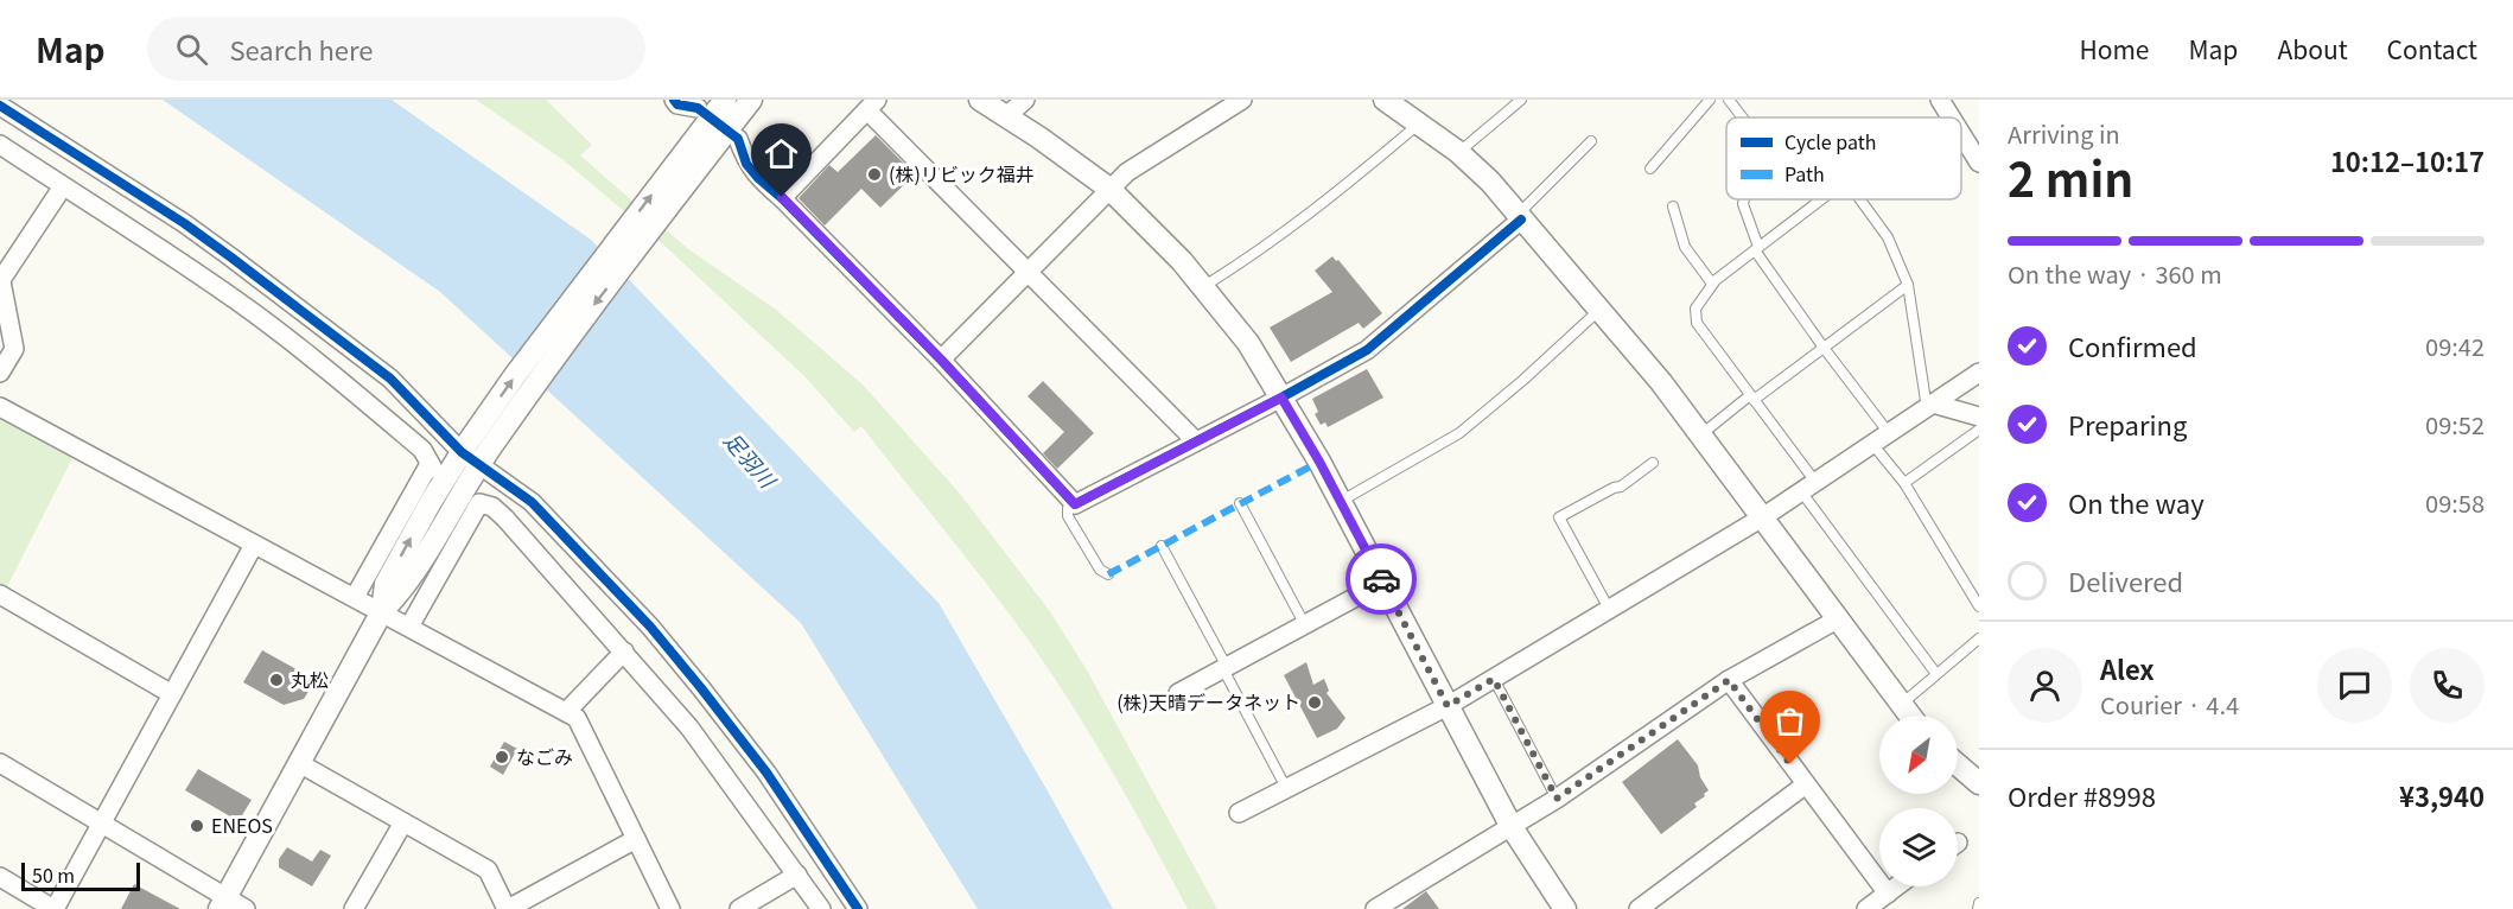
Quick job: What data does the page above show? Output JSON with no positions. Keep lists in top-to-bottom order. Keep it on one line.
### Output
{"water":["足羽川"],"places":["(株)リビック福井","丸松","(株)天晴データネット","なごみ","ENEOS"],"legend":["Cycle path","Path"],"scale_bar":"50 m","north":"bottom left","page":{"header":"Map","search":"Search here","nav":["Home","Map","About","Contact"],"heading":["2 min","Arriving in","10:12–10:17"],"panel":["Alex","Courier · 4.4","Order #8998","¥3,940"],"bar":"On the way · 360 m","list":[["Confirmed","09:42"],["Preparing","09:52"],["On the way","09:58"],"Delivered"],"scale":"50 m"}}
